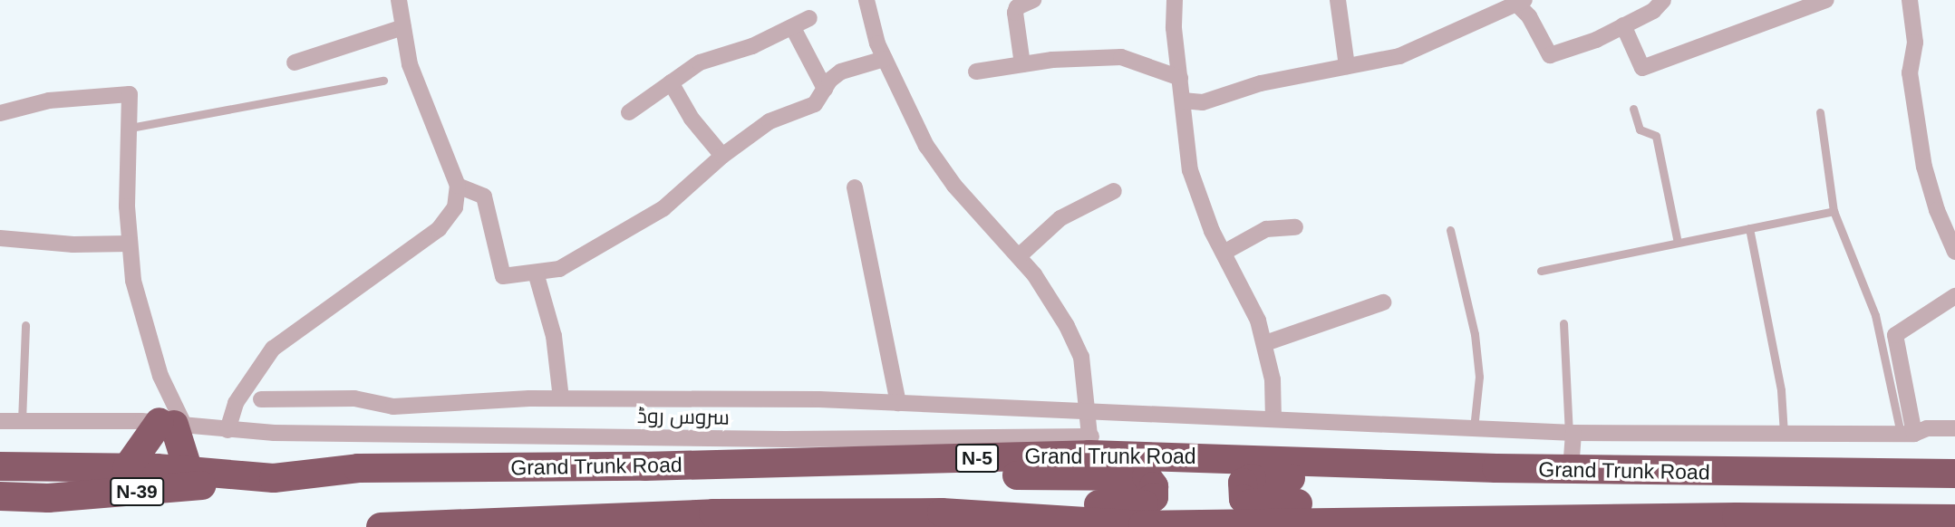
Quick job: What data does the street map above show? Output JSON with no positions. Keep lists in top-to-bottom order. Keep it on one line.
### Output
{"streets":{"highway":["Grand Trunk Road","N-5","N-39"],"street":["سروس روڈ"]},"crossings":[["سروس روڈ","Grand Trunk Road"],["Grand Trunk Road","N-39"]]}
